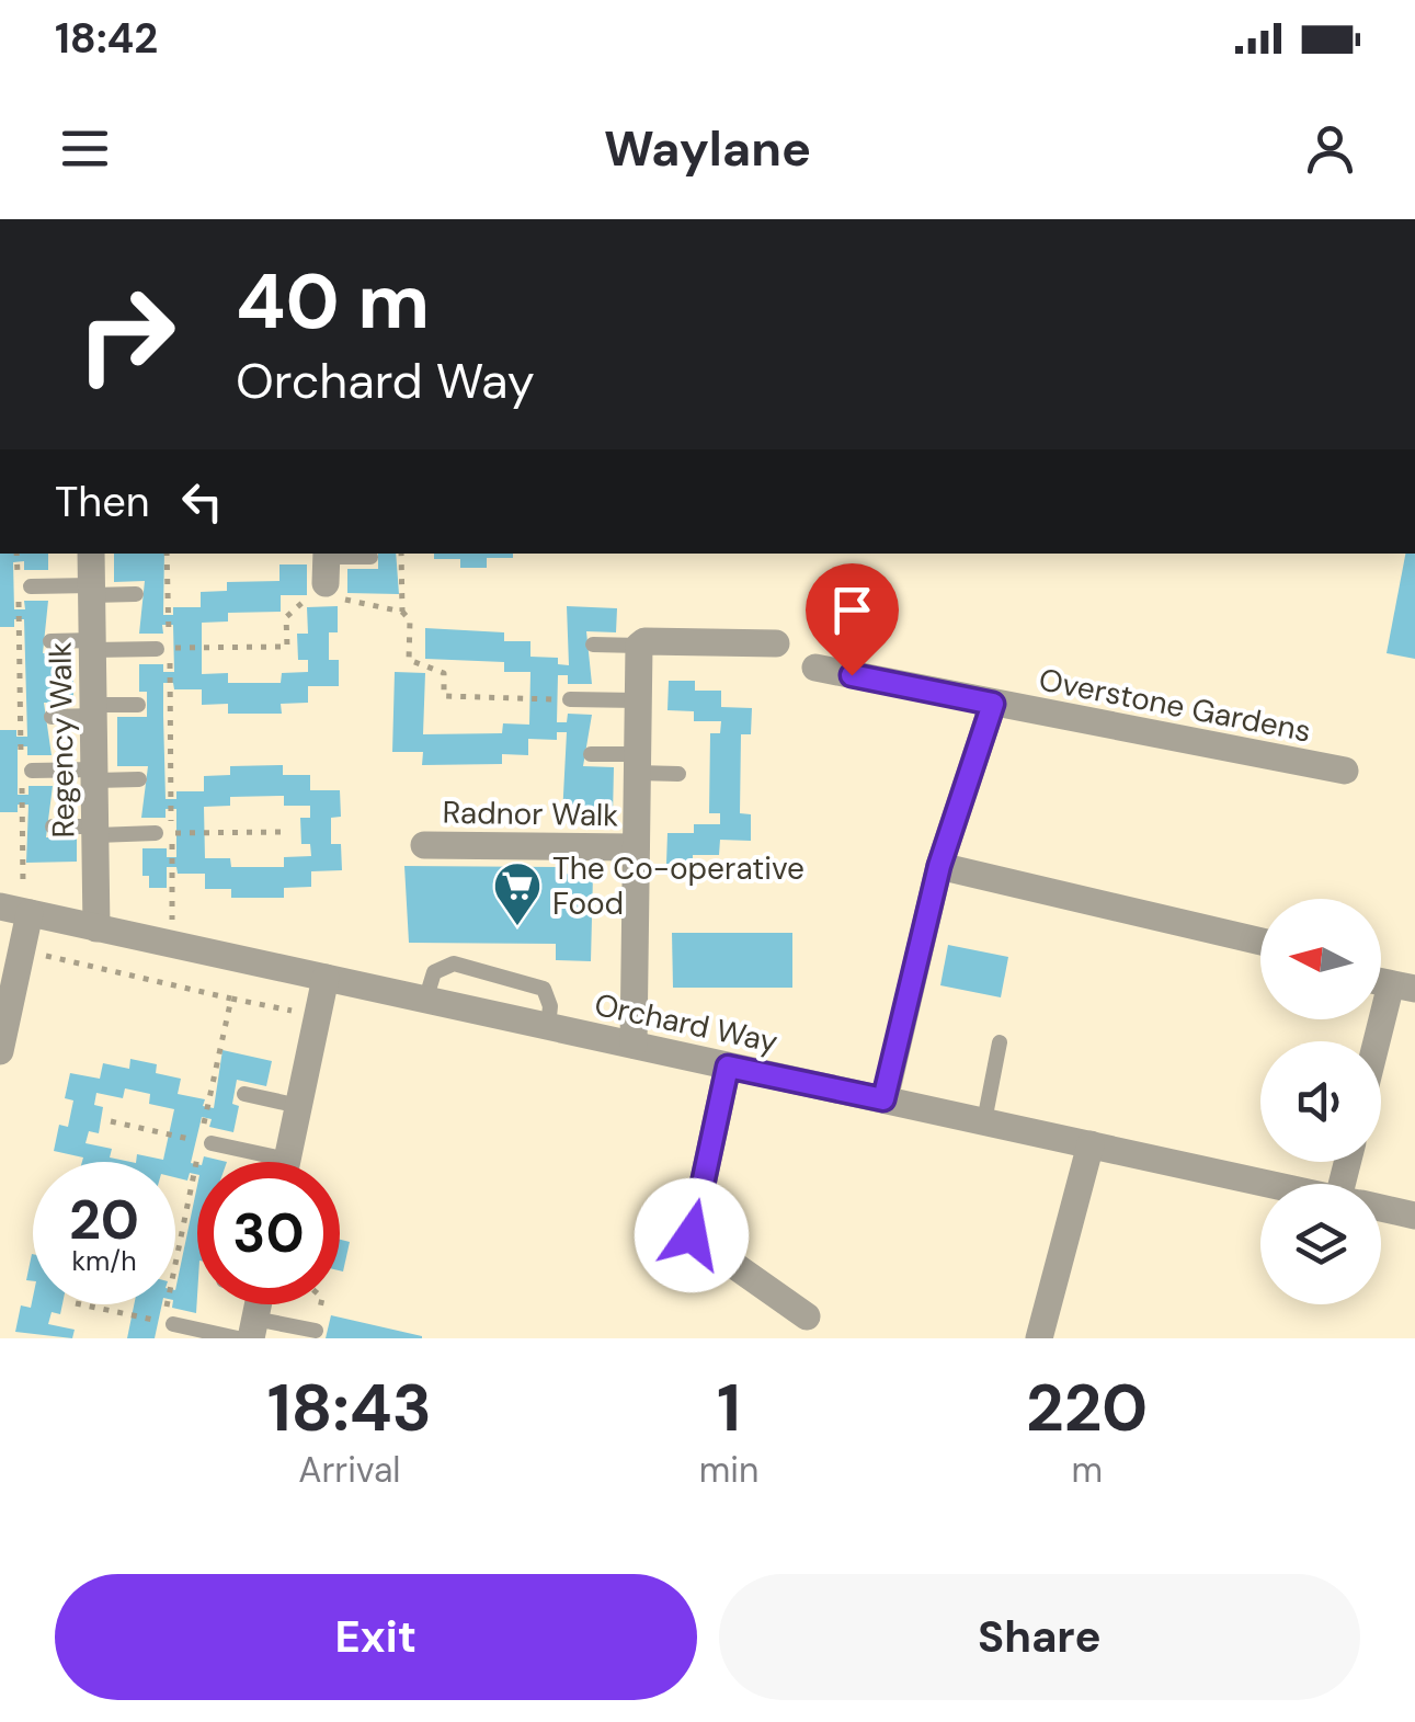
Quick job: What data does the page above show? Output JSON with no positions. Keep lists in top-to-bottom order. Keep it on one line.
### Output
{"streets":{"street":["Overstone Gardens","Regency Walk","Radnor Walk","Orchard Way"]},"crossings":[["Overstone Gardens","Orchard Way"],["Regency Walk","Orchard Way"],["Radnor Walk","Orchard Way"]],"places":{"supermarket":["The Co-operative Food"]},"north":"left","page":{"status":"18:42","header":"Waylane","turn":["40 m","Orchard Way"],"then":"Then","speed":"20 km/h","limit":"30","eta":["18:43","Arrival","1","min","220","m"],"buttons":["Exit","Share"]}}
